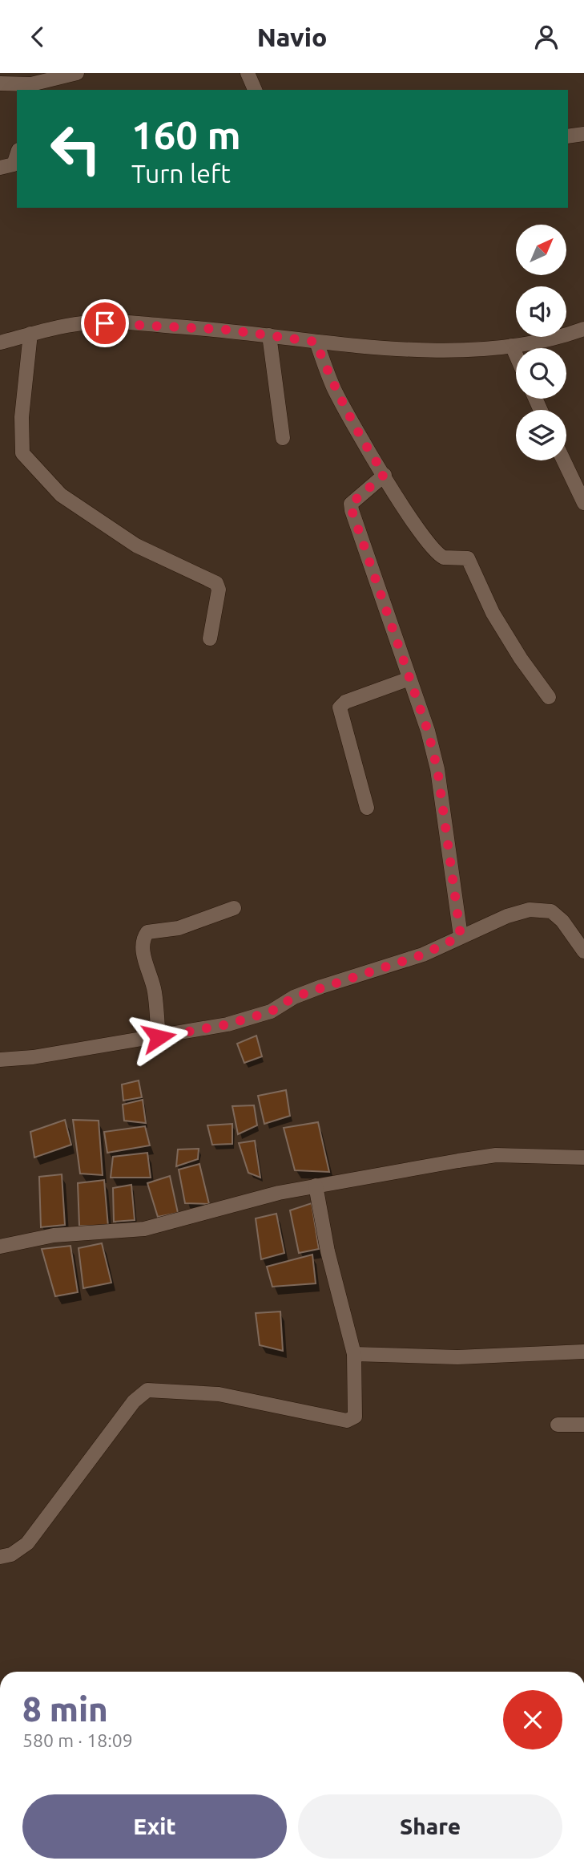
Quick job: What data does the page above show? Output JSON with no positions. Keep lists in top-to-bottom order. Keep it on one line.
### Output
{"north":"top right","page":{"header":"Navio","turn":["160 m","Turn left"],"heading":["8 min","580 m · 18:09"],"buttons":["Exit","Share"]}}
